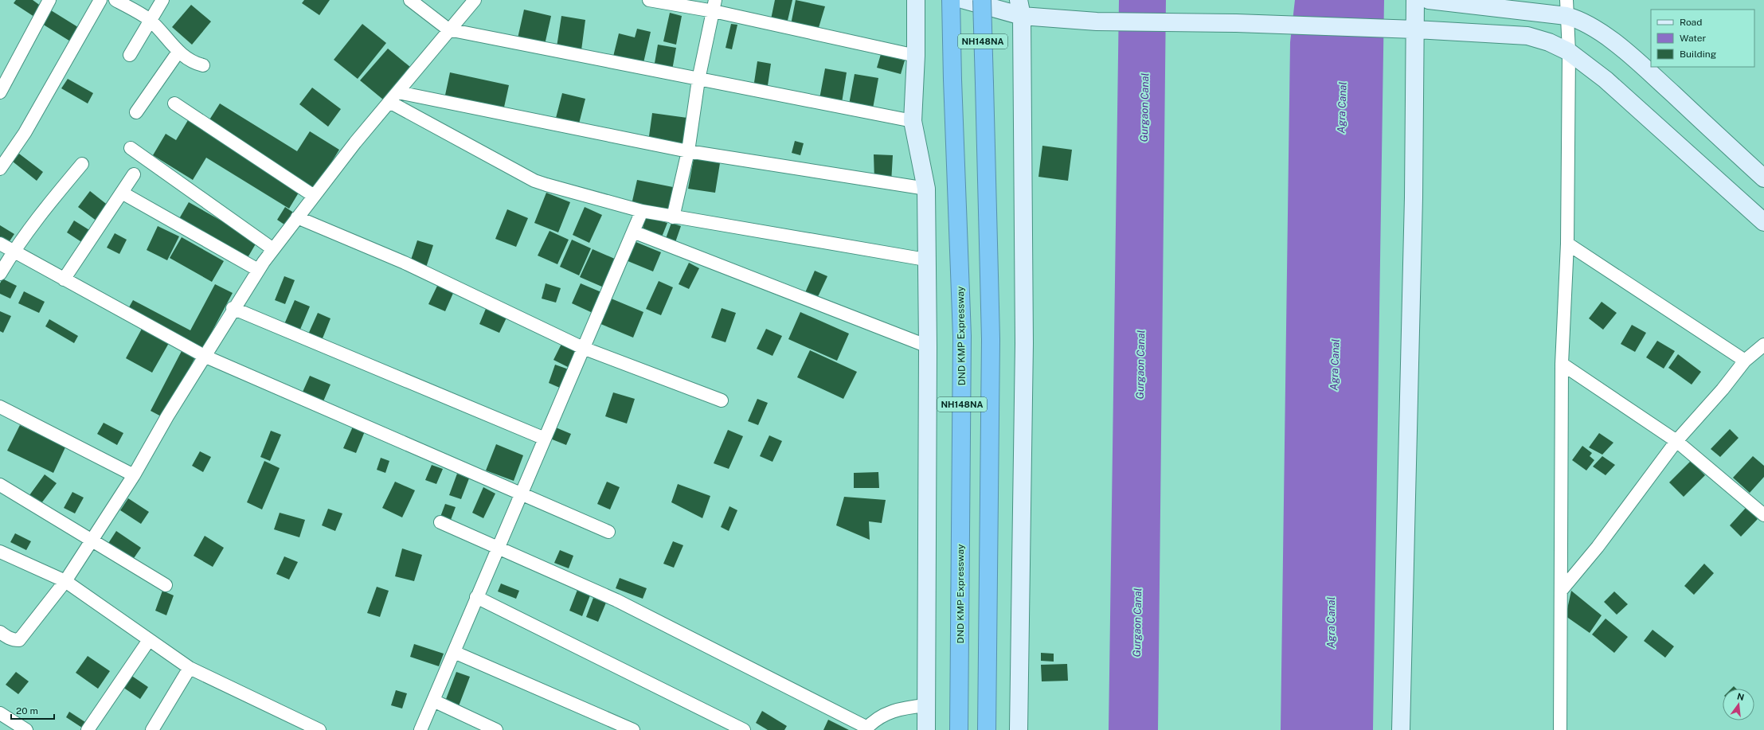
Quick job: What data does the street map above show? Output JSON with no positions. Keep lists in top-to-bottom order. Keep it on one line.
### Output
{"streets":{"highway":["NH148NA","DND KMP Expressway"]},"water":["Gurgaon Canal","Agra Canal"],"legend":["Road","Water","Building"],"scale_bar":"20 m","north":"top"}
